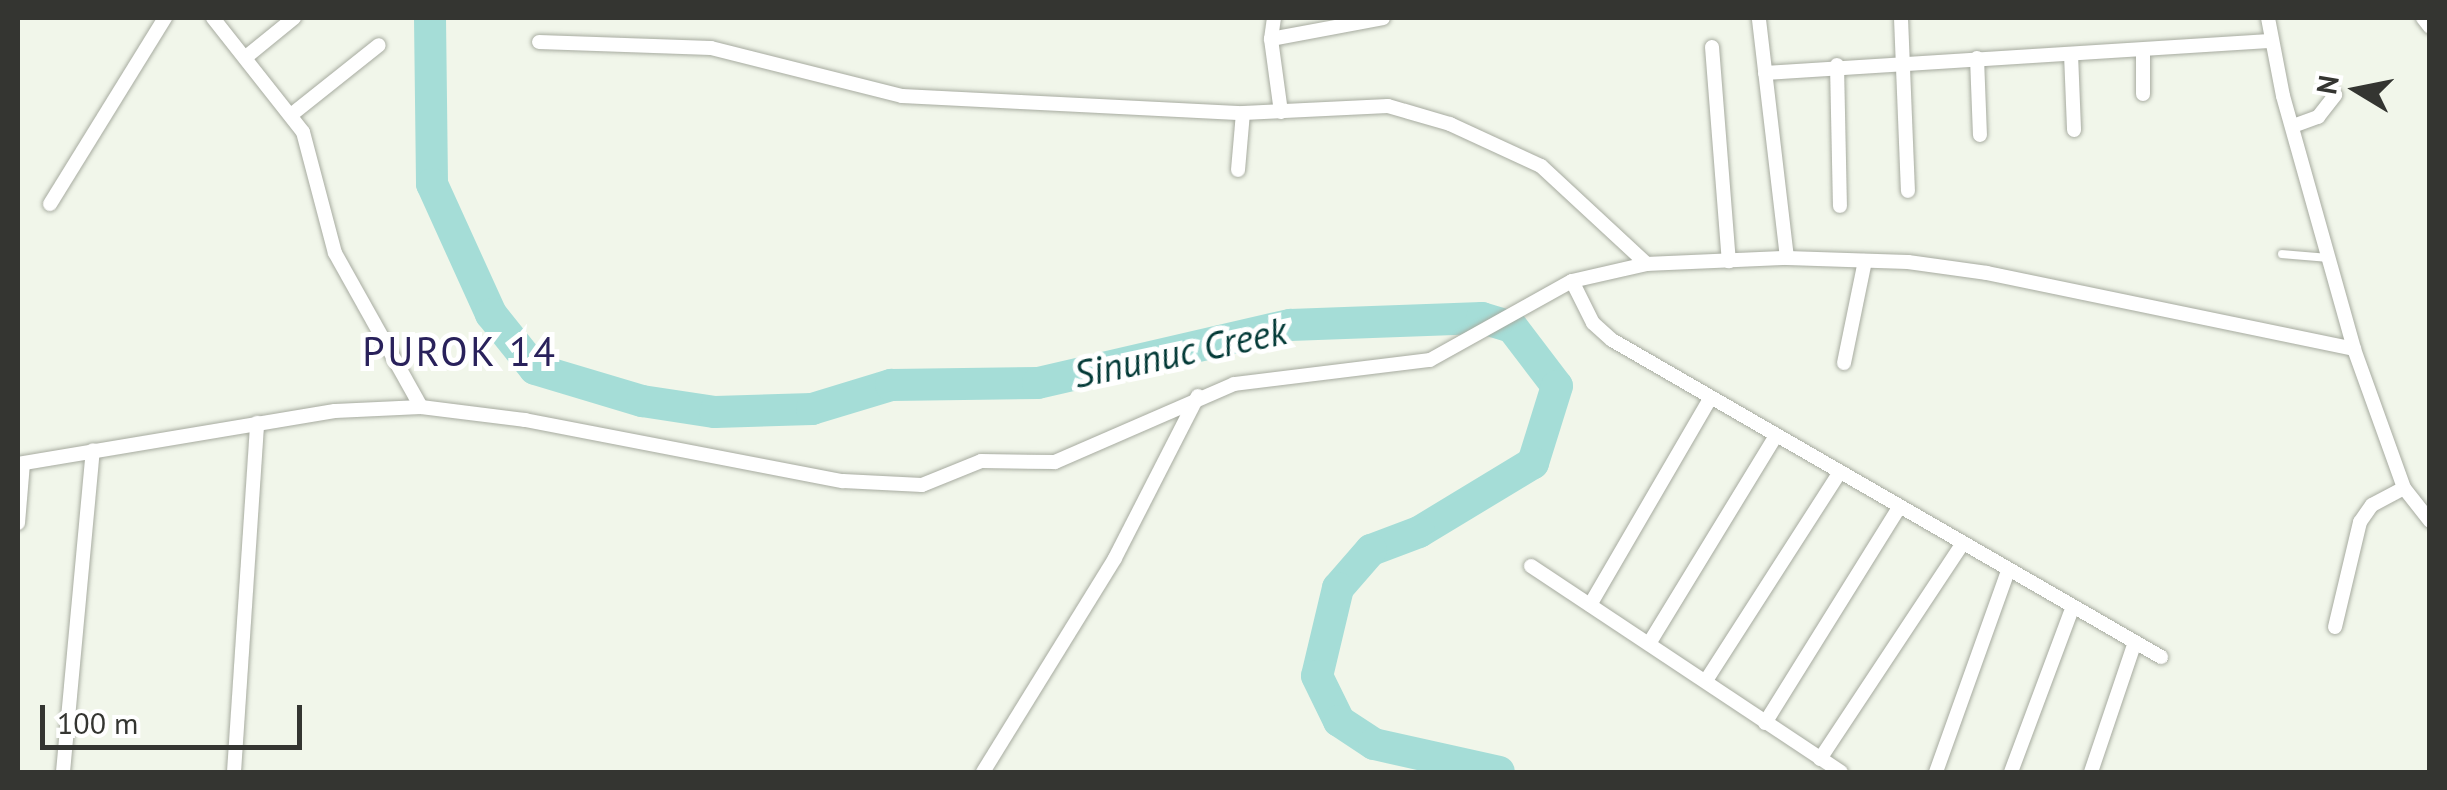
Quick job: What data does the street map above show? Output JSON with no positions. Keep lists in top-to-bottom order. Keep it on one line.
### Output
{"districts":["PUROK 14"],"water":["Sinunuc Creek"],"scale_bar":"100 m","north":"left"}
